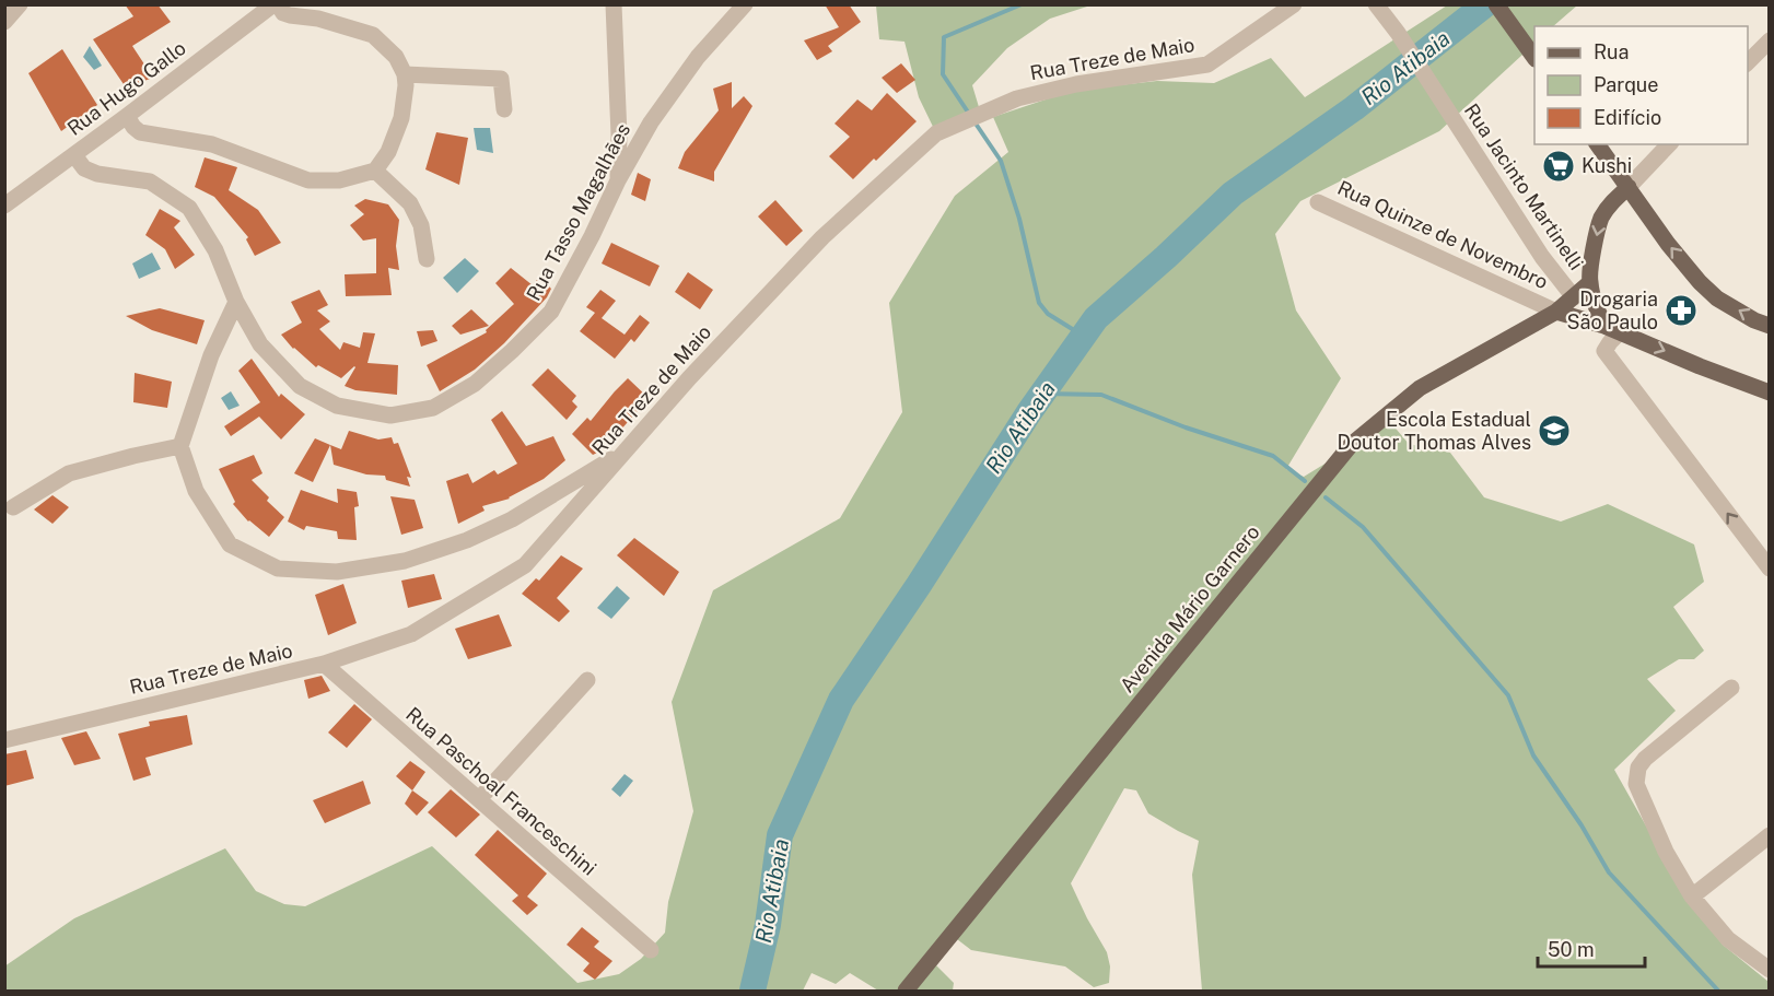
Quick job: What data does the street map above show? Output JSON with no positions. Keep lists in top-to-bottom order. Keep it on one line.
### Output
{"streets":{"main road":["Rua Quinze de Novembro","Avenida Mário Garnero"],"street":["Rua Treze de Maio","Rua Hugo Gallo","Rua Jacinto Martinelli","Rua Tasso Magalhães","Rua Paschoal Franceschini"]},"crossings":[["Rua Treze de Maio","Rua Paschoal Franceschini"],["Rua Hugo Gallo","Rua Tasso Magalhães"],["Rua Jacinto Martinelli","Avenida Mário Garnero"],["Rua Quinze de Novembro","Avenida Mário Garnero"]],"water":["Rio Atibaia"],"places":{"supermarket":["Kushi"],"pharmacy":["Drogaria São Paulo"],"school or university":["Escola Estadual Doutor Thomas Alves"]},"legend":["Rua","Parque","Edifício"],"scale_bar":"50 m"}
